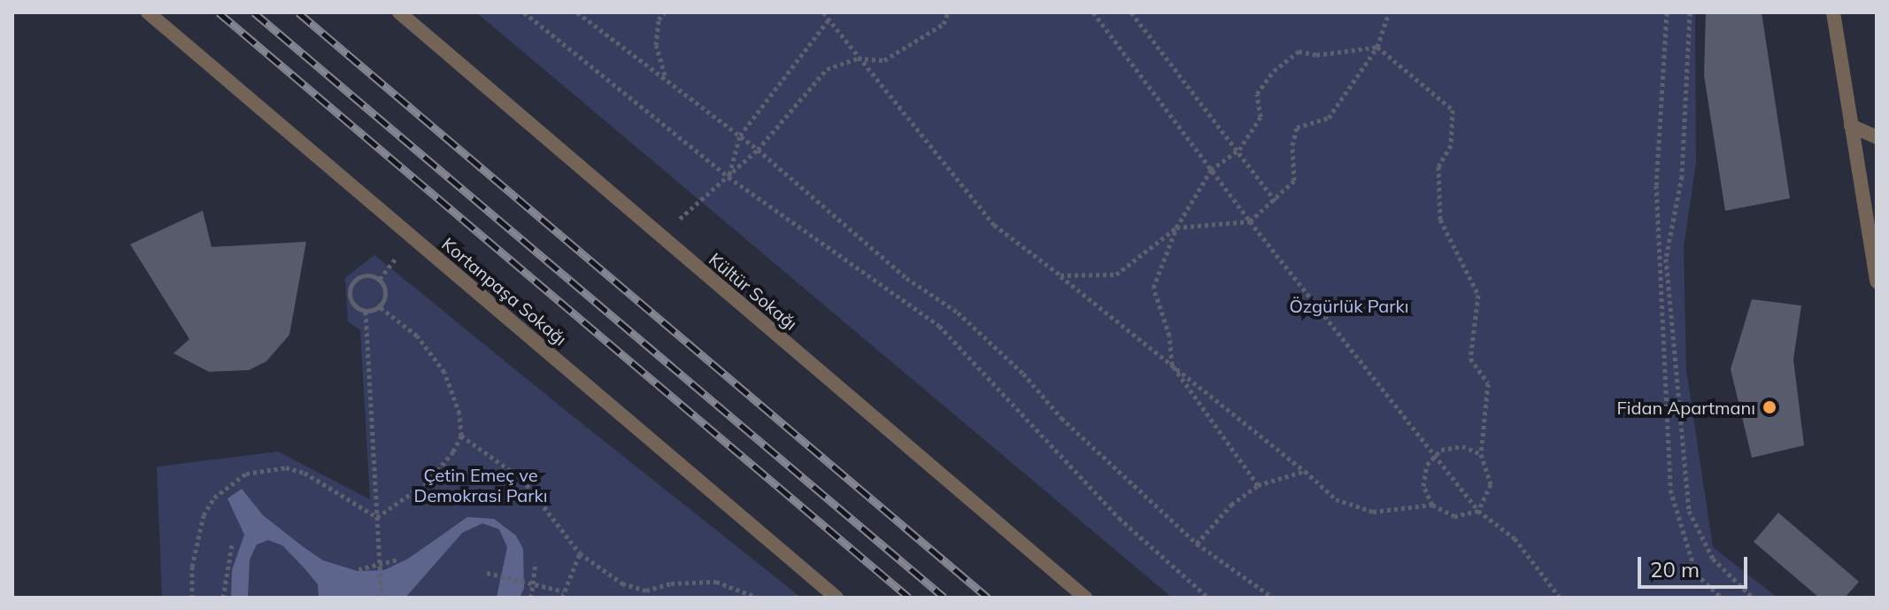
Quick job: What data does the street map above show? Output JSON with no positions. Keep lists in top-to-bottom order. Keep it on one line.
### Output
{"streets":{"street":["Kortanpaşa Sokağı","Kültür Sokağı"]},"parks":["Özgürlük Parkı","Çetin Emeç ve Demokrasi Parkı"],"places":["Fidan Apartmanı"],"scale_bar":"20 m"}
